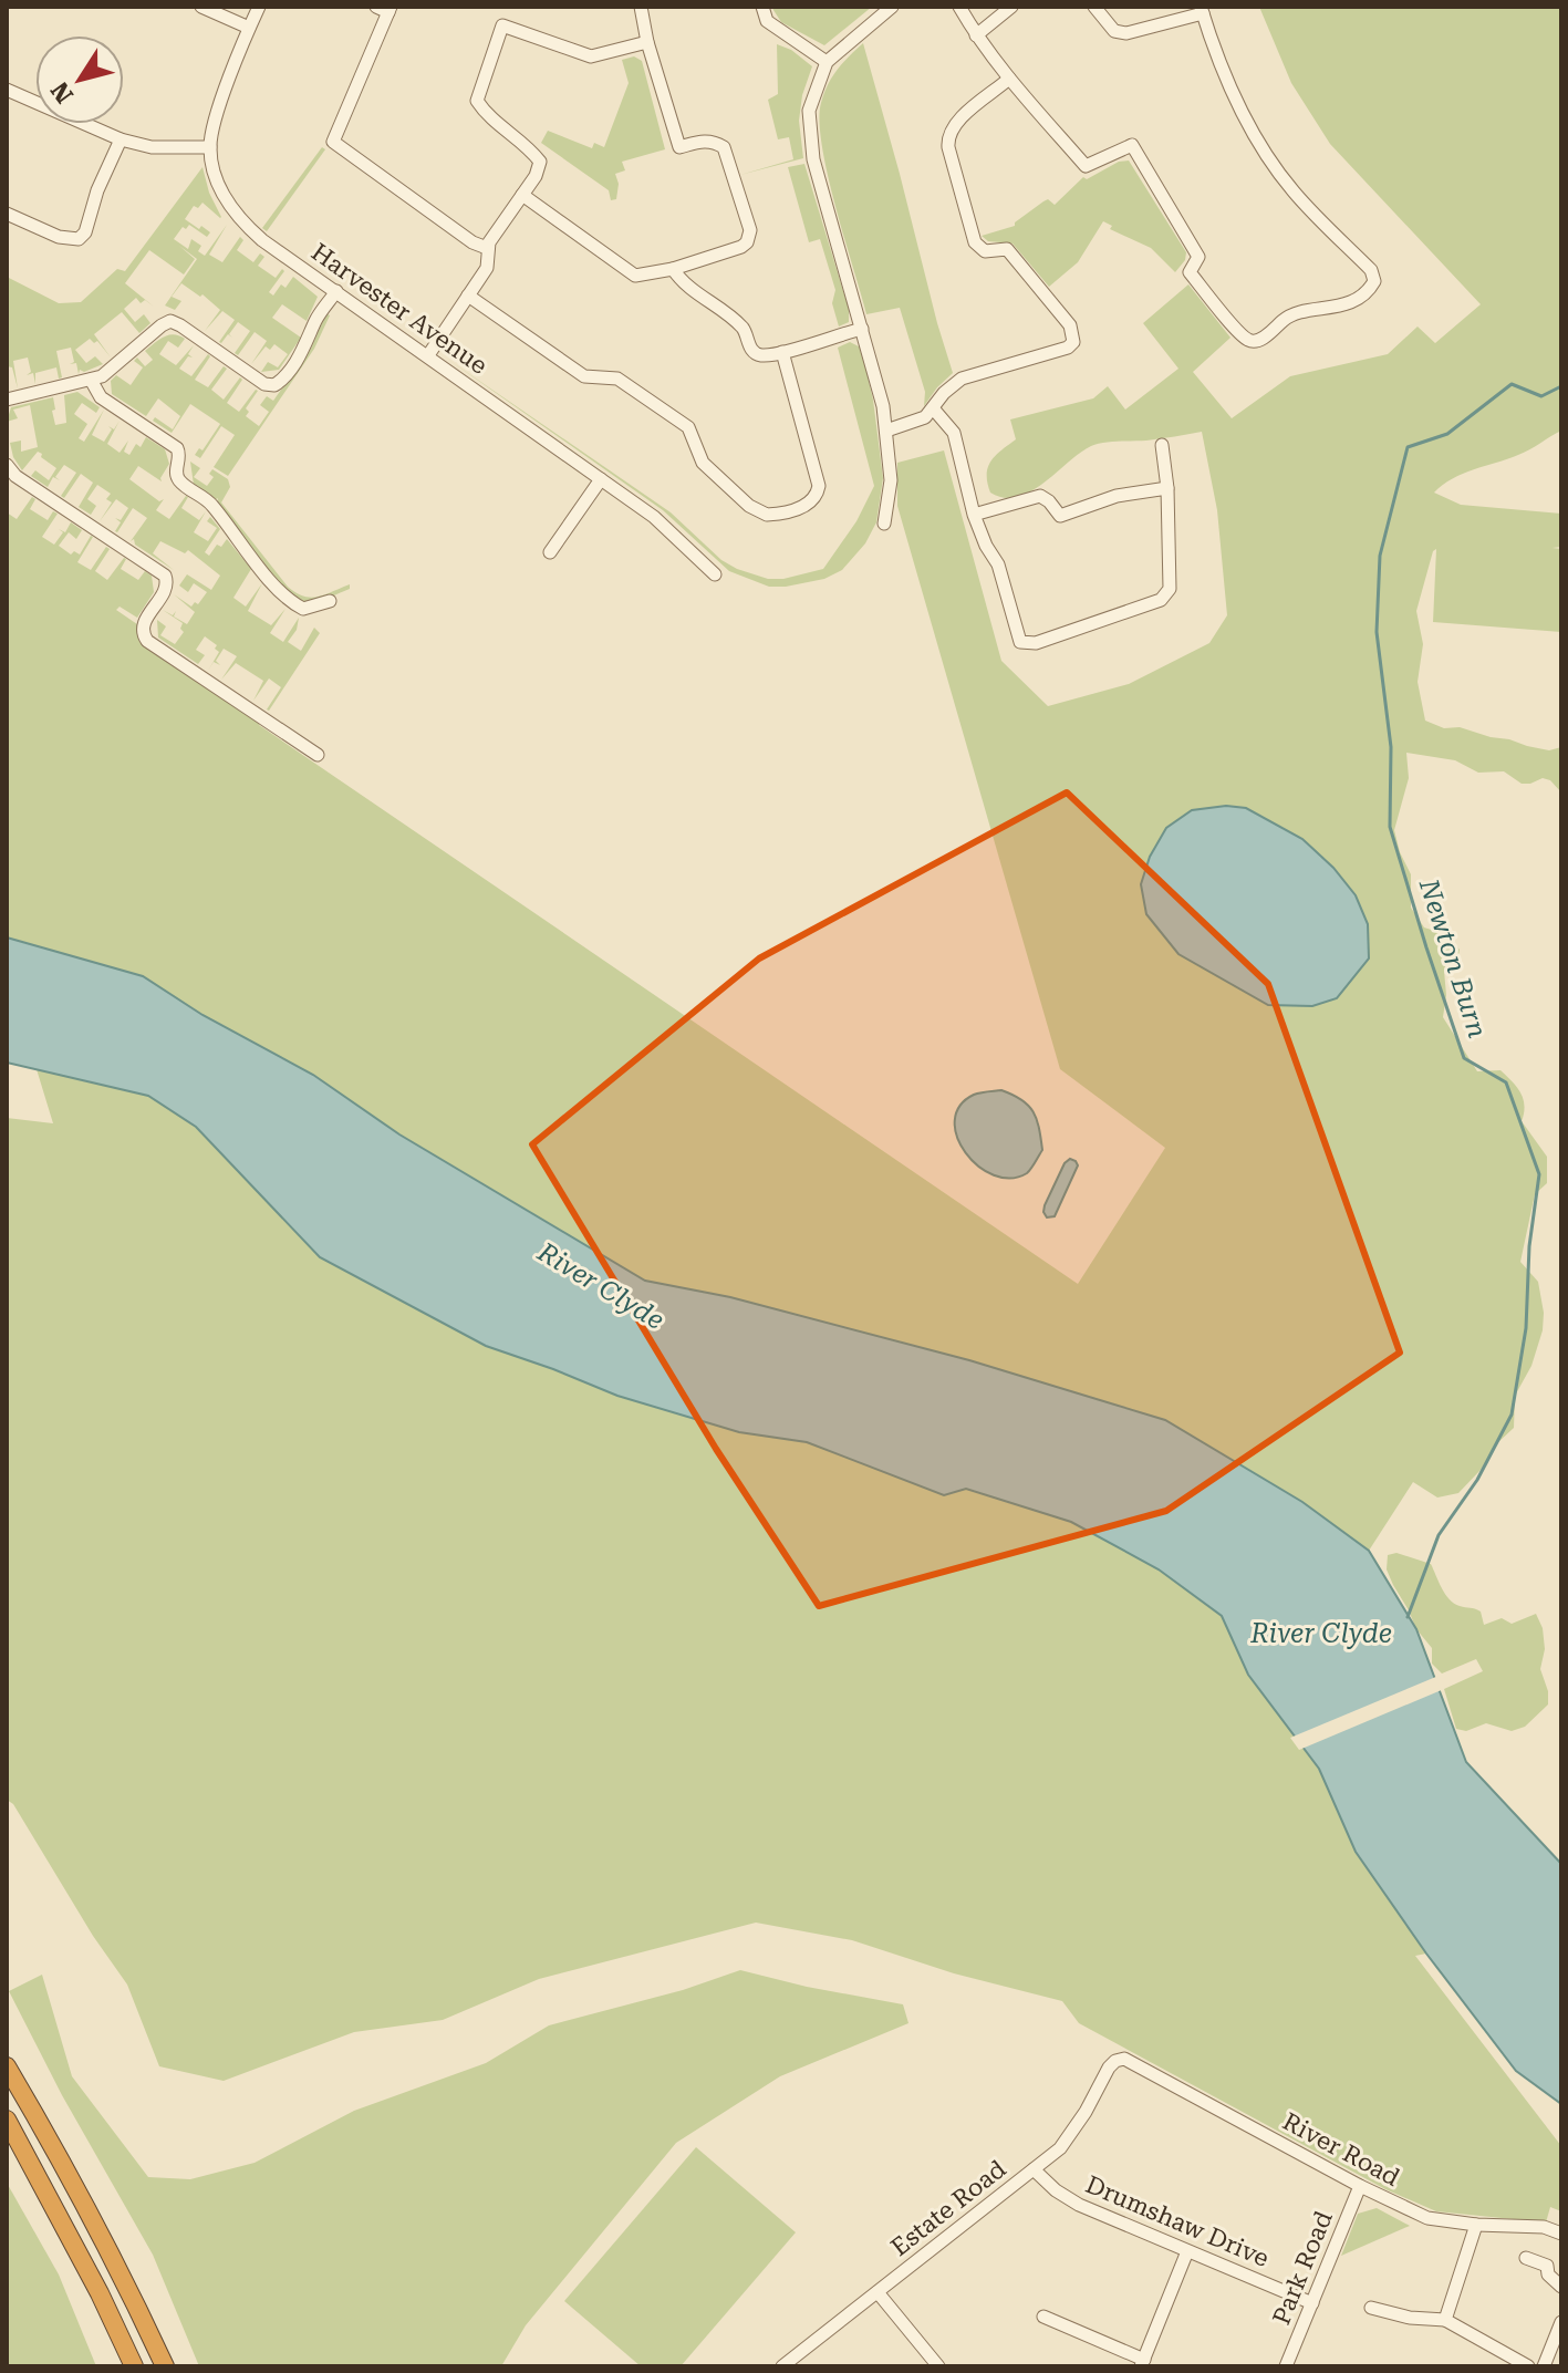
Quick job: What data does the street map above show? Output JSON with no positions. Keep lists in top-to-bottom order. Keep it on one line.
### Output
{"streets":{"street":["Harvester Avenue","River Road","Estate Road","Drumshaw Drive","Park Road"]},"crossings":[["River Road","Estate Road"],["River Road","Park Road"],["Estate Road","Drumshaw Drive"],["Drumshaw Drive","Park Road"]],"water":["Newton Burn","River Clyde"],"north":"bottom left"}
